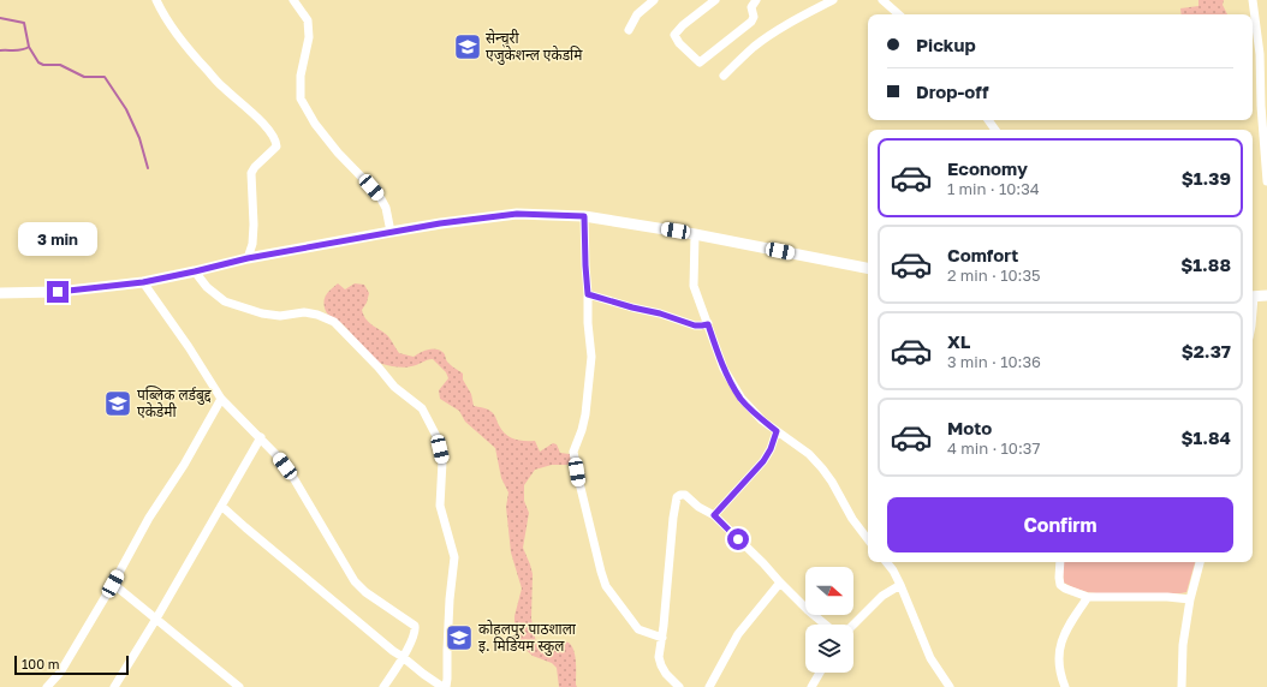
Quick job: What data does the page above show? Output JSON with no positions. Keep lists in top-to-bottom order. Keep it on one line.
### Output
{"places":{"school or university":["सेन्चुरी एजुकेशन्ल एकेडमि","पब्लिक लर्डबुद्द एकेडेमी","कोहलपुर पाठशाला इ. मिडियम स्कुल"]},"scale_bar":"100 m","north":"right","page":{"banner":["Pickup","Drop-off"],"list":[{"name":"Economy","note":"1 min · 10:34","value":"$1.39"},{"name":"Comfort","note":"2 min · 10:35","value":"$1.88"},{"name":"XL","note":"3 min · 10:36","value":"$2.37"},{"name":"Moto","note":"4 min · 10:37","value":"$1.84"}],"bubble":"3 min","buttons":"Confirm","scale":"100 m"}}
